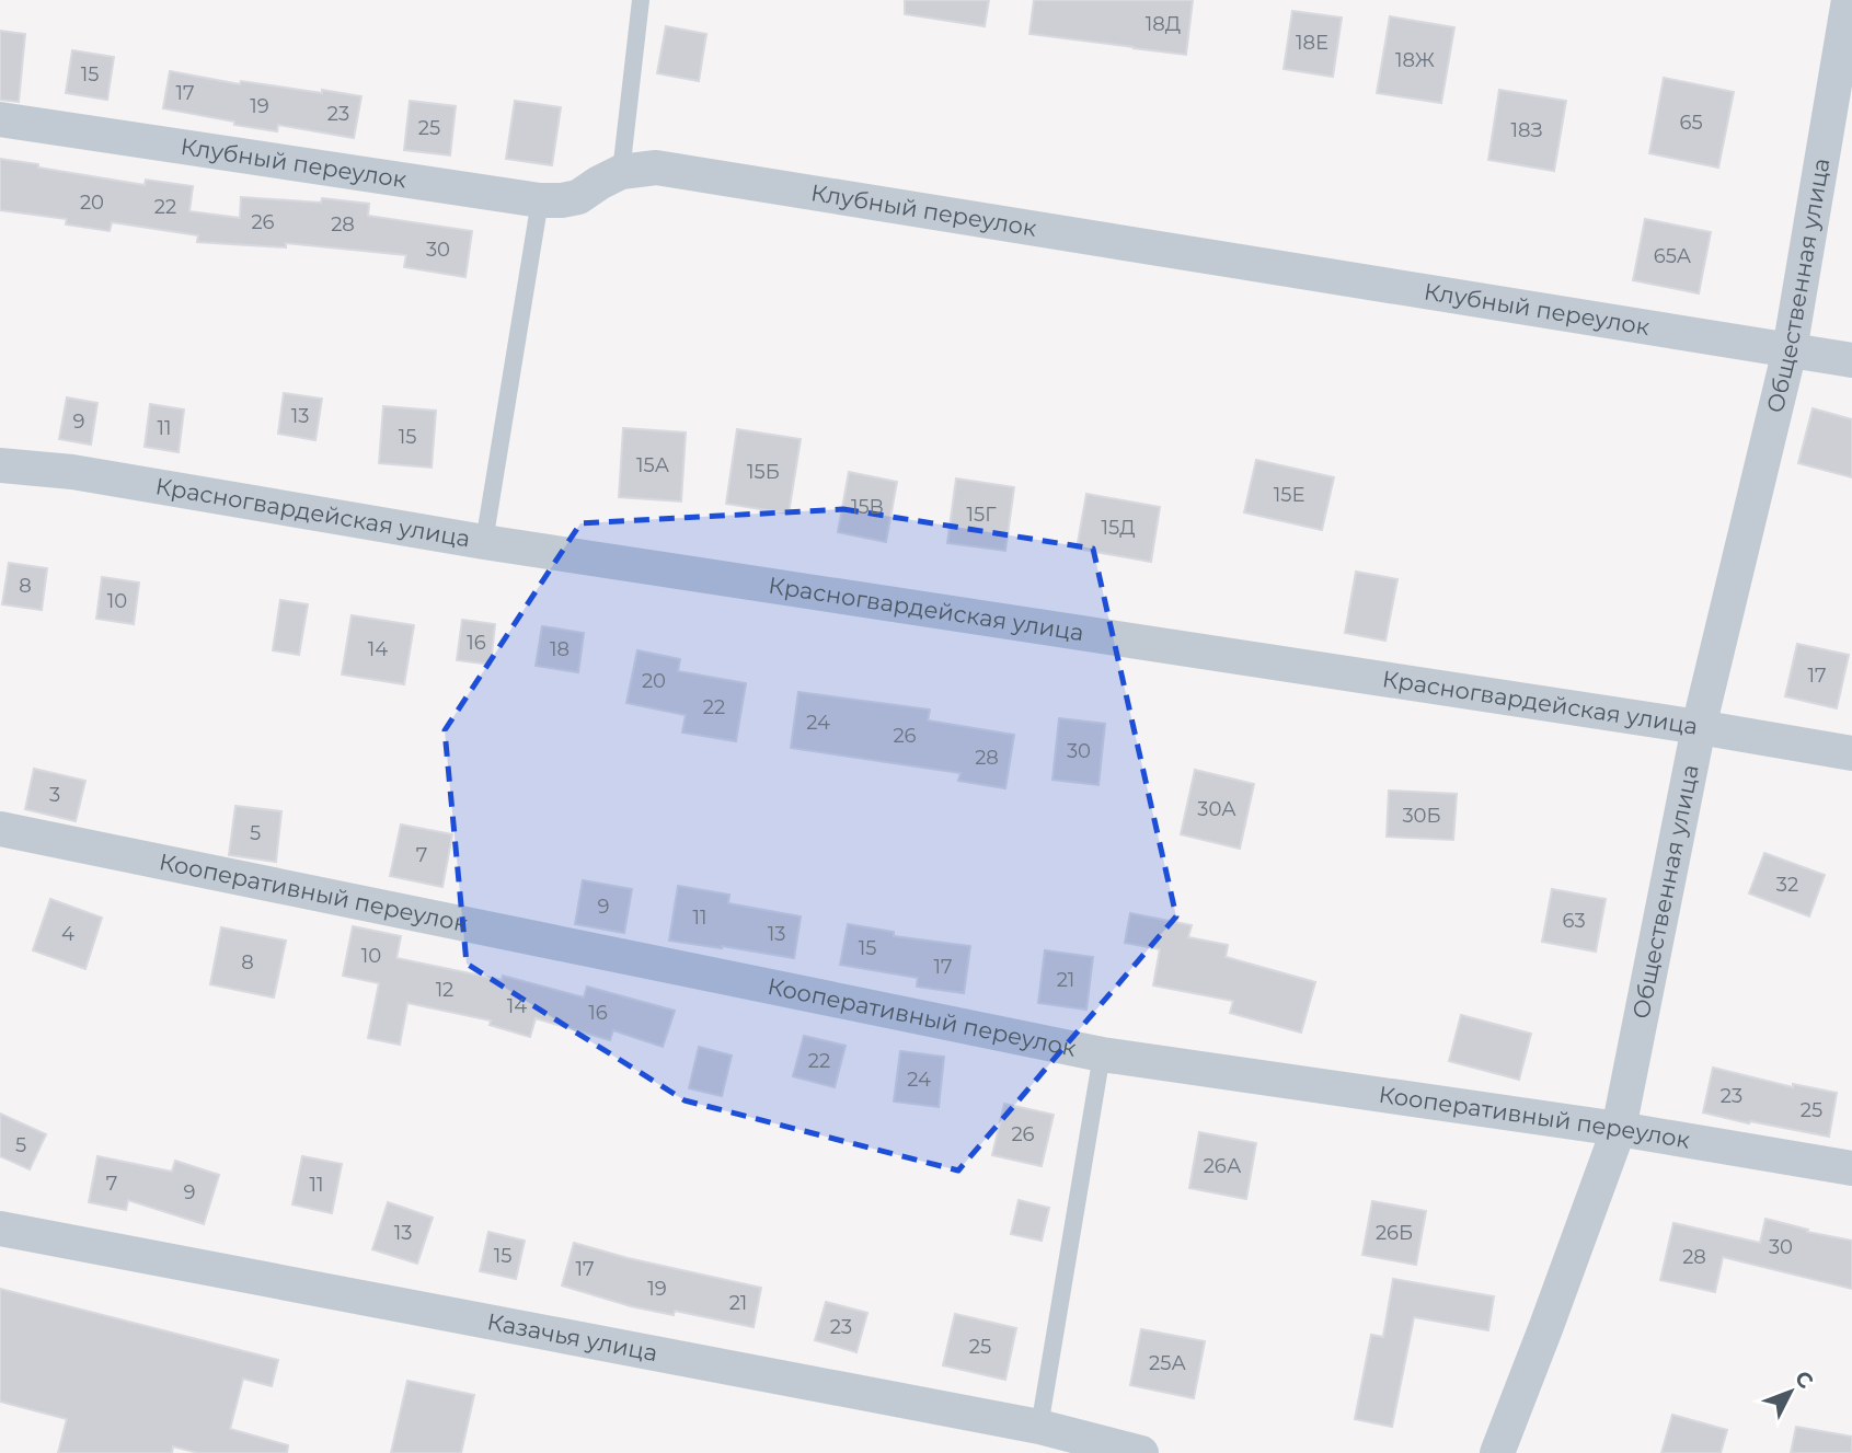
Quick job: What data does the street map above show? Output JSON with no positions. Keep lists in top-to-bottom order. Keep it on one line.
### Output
{"streets":{"street":["Клубный переулок","Общественная улица","Красногвардейская улица","Кооперативный переулок","Казачья улица"]},"crossings":[["Клубный переулок","Общественная улица"],["Общественная улица","Красногвардейская улица"],["Общественная улица","Кооперативный переулок"]],"house_numbers":["18Д","18Е","18Ж","15","17","19","23","65","25","18З","20","22","26","28","30","65А","13","9","11","15","15А","15Б","15Е","15В","15Г","15Д","8","10","16","14","18","17","20","22","24","26","30","28","3","30А","30Б","5","7","32","9","11","63","4","13","15","10","8","17","21","12","14","16","22","24","23","25","26","5","26А","7","11","9","13","26Б","30","15","28","17","19","21","23","25","25А"],"north":"top right"}
